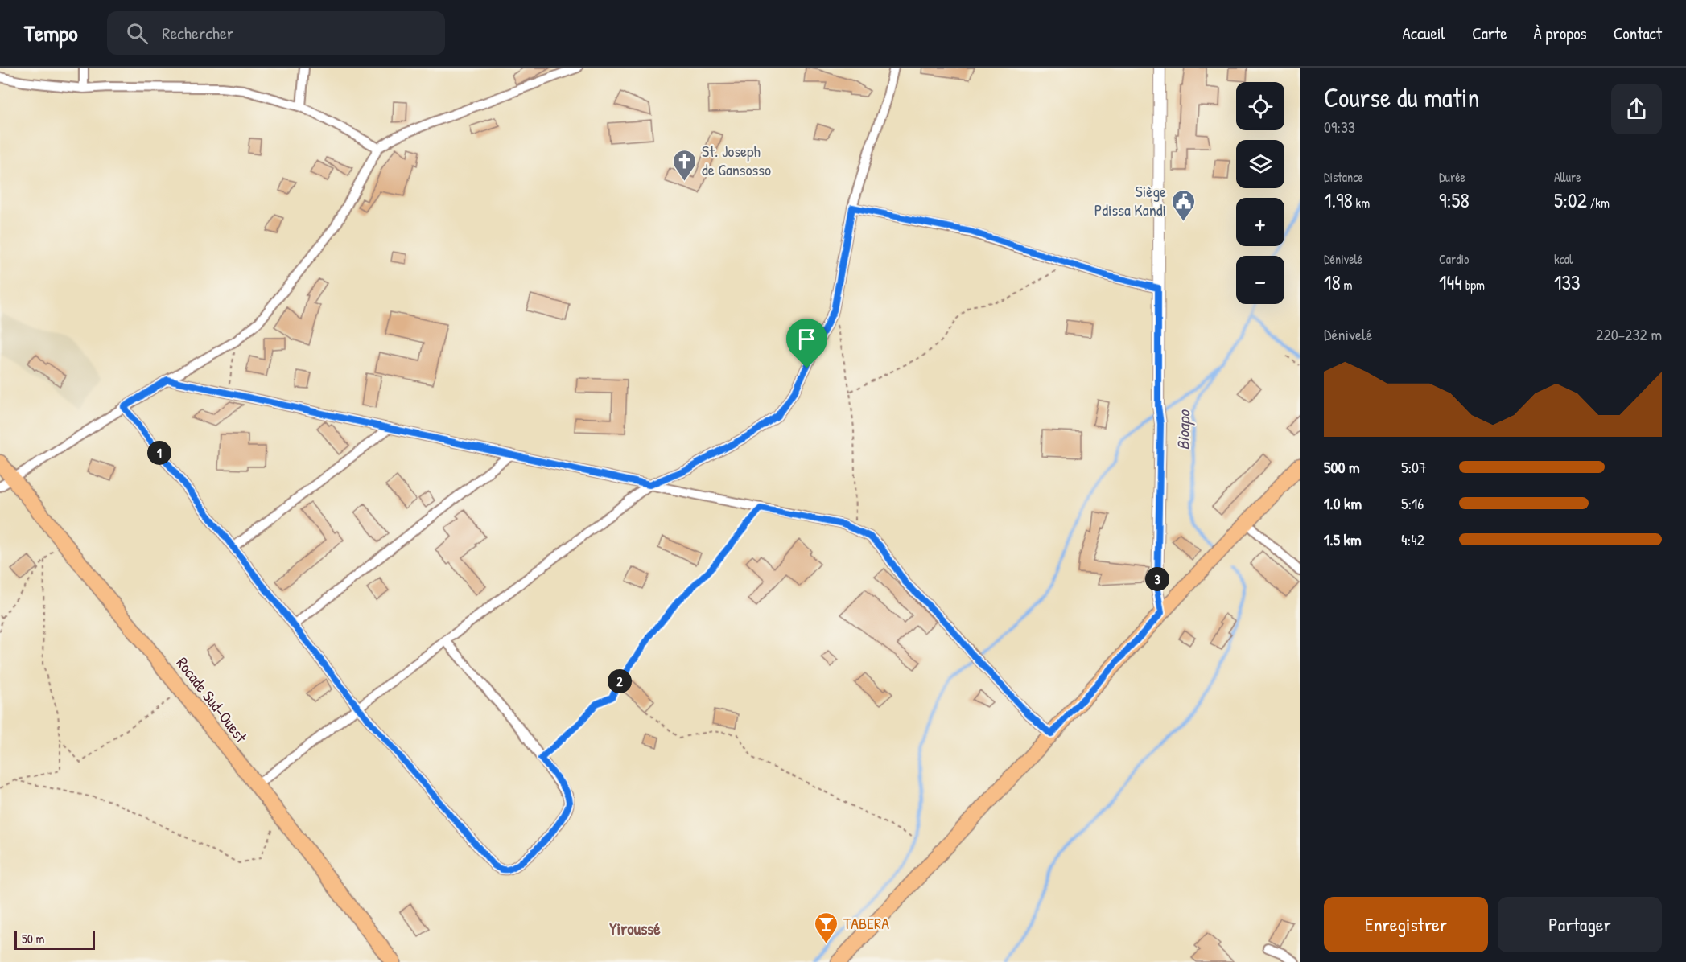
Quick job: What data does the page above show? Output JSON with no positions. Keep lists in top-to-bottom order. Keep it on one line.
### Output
{"streets":{"main road":["Rocade Sud-Ouest"]},"districts":["Yiroussé"],"water":["Bioapo"],"places":{"church":["St. Joseph de Gansosso"],"public building":["Siège Pdissa Kandi"],"bar":["TABERA"]},"scale_bar":"50 m","page":{"header":"Tempo","search":"Rechercher","nav":["Accueil","Carte","À propos","Contact"],"heading":["Course du matin","09:33"],"map_buttons":["+","−"],"stats":[["Distance","1.98 km"],["Durée","9:58"],["Allure","5:02 /km"],["Dénivelé","18 m"],["Cardio","144 bpm"],["kcal","133"]],"chart":["Dénivelé","220–232 m"],"pins":["1","3","2"],"list":[{"name":"500 m","note":"5:07"},{"name":"1.0 km","note":"5:16"},{"name":"1.5 km","note":"4:42"}],"buttons":["Enregistrer","Partager"],"scale":"50 m"}}
